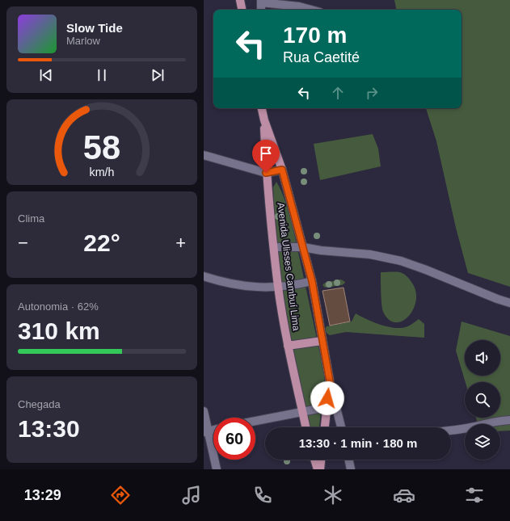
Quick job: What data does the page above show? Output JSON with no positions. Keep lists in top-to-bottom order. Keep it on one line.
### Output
{"streets":{"main road":["Avenida Ulisses Cambuí Lima"]},"page":{"turn":["170 m","Rua Caetité"],"song":["Slow Tide","Marlow"],"tile":["Clima",["Autonomia · 62%","310 km"],["Chegada","13:30"]],"heat":["−","22°","+"],"limit":"60","trip":"13:30 · 1 min · 180 m","tabs":"13:29","gauge":["58","km/h"]}}
